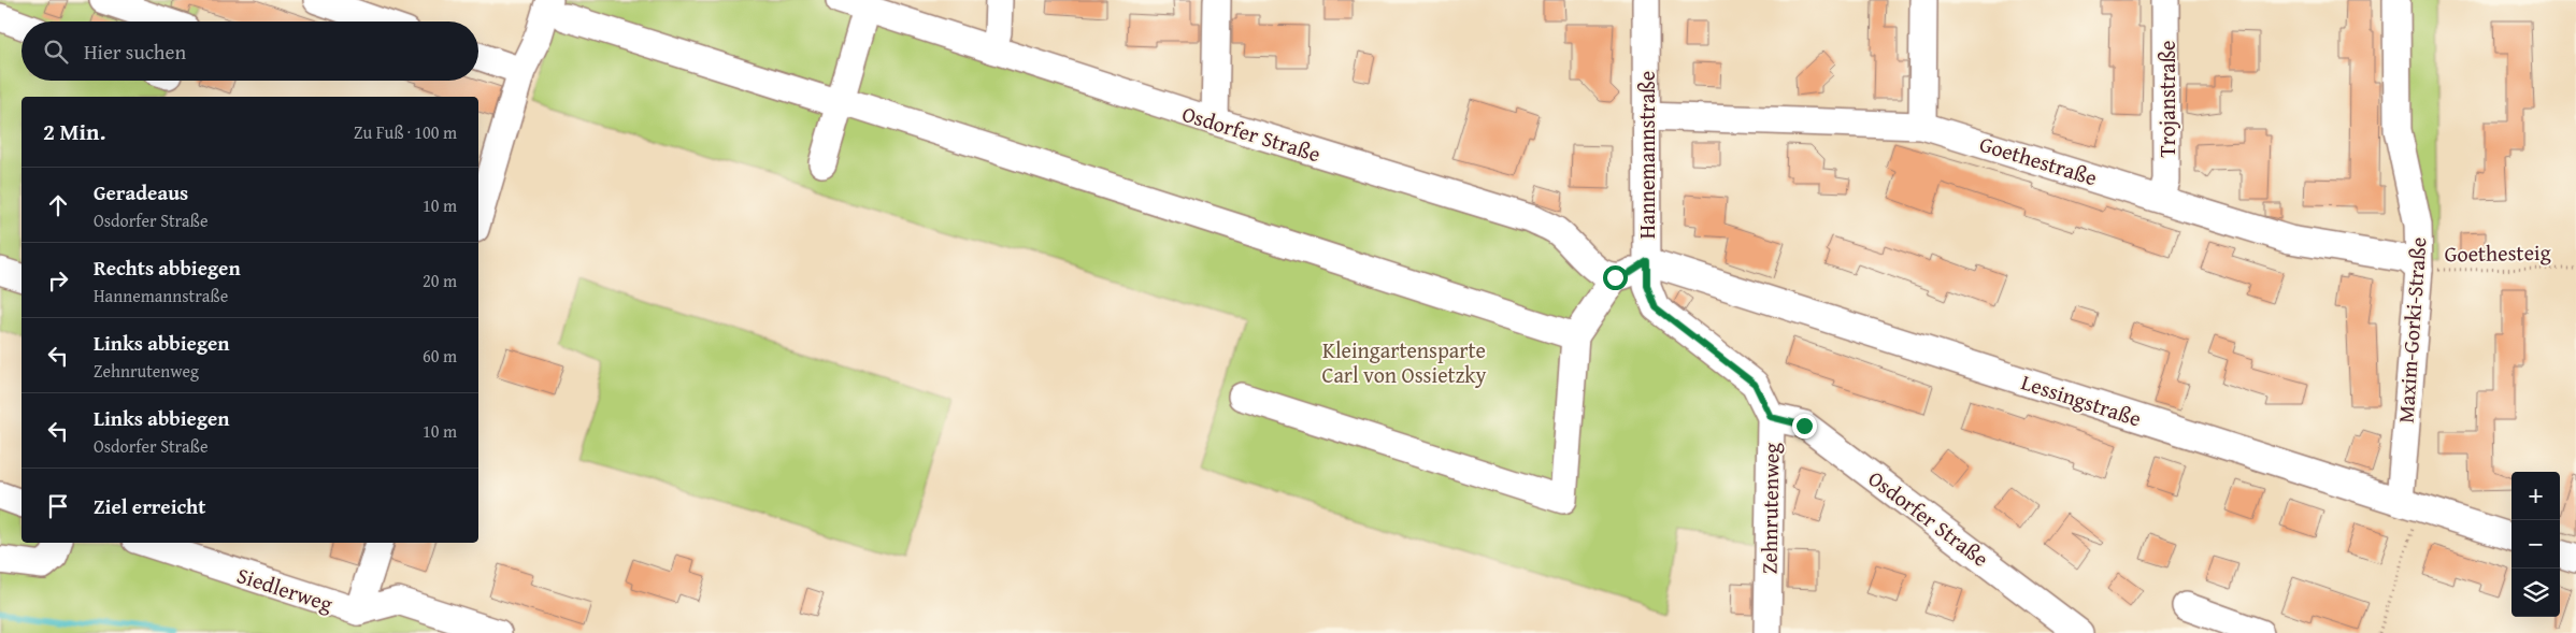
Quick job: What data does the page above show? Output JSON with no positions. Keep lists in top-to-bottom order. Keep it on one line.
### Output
{"streets":{"street":["Trojanstraße","Osdorfer Straße","Hannemannstraße","Goethestraße","Maxim-Gorki-Straße","Lessingstraße","Zehnrutenweg","Siedlerweg"],"path":["Goethesteig"]},"crossings":[["Trojanstraße","Goethestraße"],["Osdorfer Straße","Zehnrutenweg"],["Hannemannstraße","Goethestraße"],["Hannemannstraße","Lessingstraße"],["Hannemannstraße","Zehnrutenweg"],["Goethestraße","Goethesteig"],["Goethestraße","Maxim-Gorki-Straße"],["Goethesteig","Maxim-Gorki-Straße"],["Maxim-Gorki-Straße","Lessingstraße"]],"parks":["Kleingartensparte Carl von Ossietzky"],"page":{"search":"Hier suchen","heading":["2 Min.","Zu Fuß · 100 m"],"list":[["Geradeaus","Osdorfer Straße","10 m"],["Rechts abbiegen","Hannemannstraße","20 m"],["Links abbiegen","Zehnrutenweg","60 m"],["Links abbiegen","Osdorfer Straße","10 m"],"Ziel erreicht"],"map_buttons":["+","−"]}}
